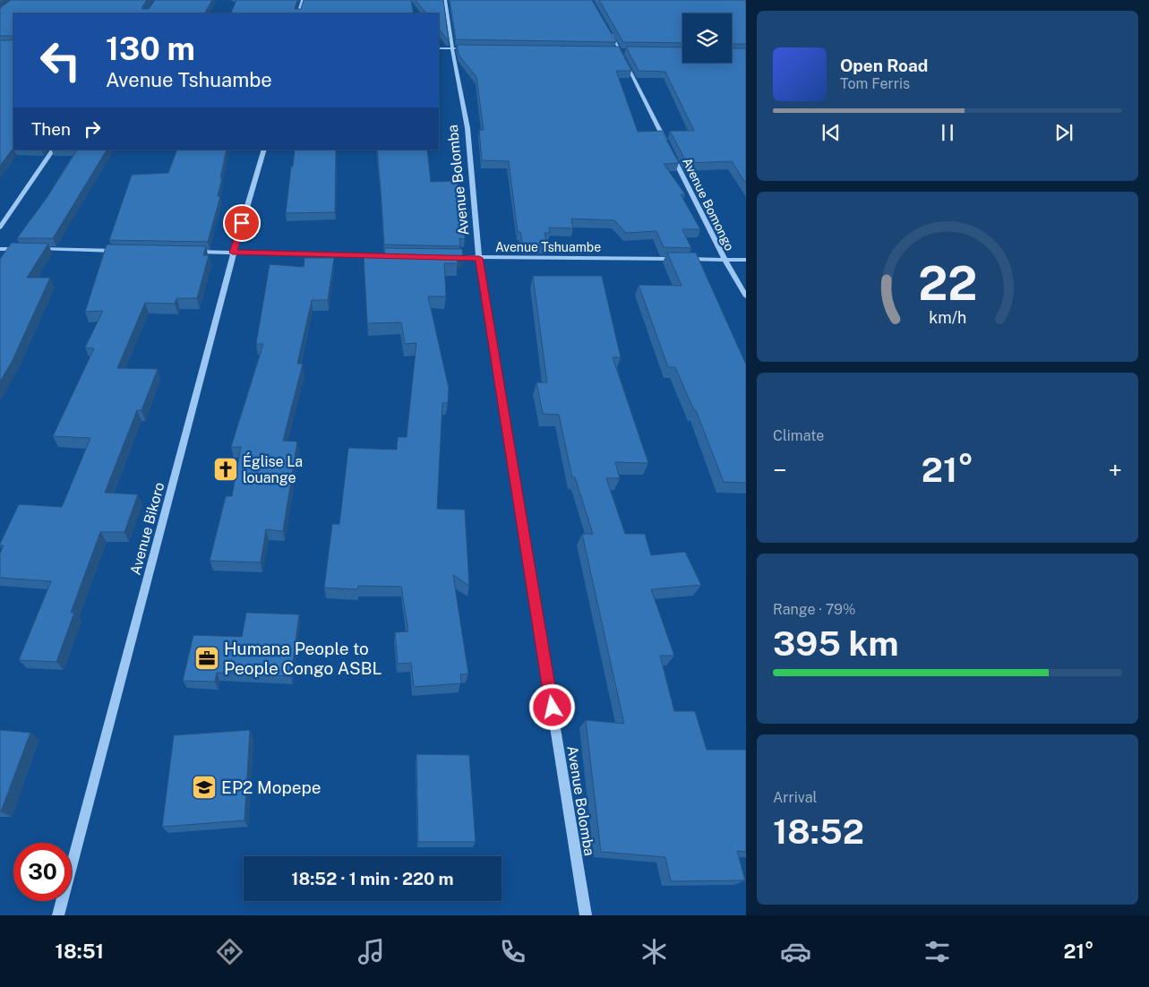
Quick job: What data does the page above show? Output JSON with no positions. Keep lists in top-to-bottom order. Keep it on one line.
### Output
{"streets":{"street":["Avenue Bolomba","Avenue Bomongo","Avenue Tshuambe","Avenue Bikoro"]},"crossings":[["Avenue Bolomba","Avenue Tshuambe"],["Avenue Bomongo","Avenue Tshuambe"]],"places":{"church":["Église La louange"],"office":["Humana People to People Congo ASBL"],"school or university":["EP2 Mopepe"]},"page":{"turn":["130 m","Avenue Tshuambe"],"song":["Open Road","Tom Ferris"],"then":"Then","tile":["Climate",["Range · 79%","395 km"],["Arrival","18:52"]],"heat":["−","21°","+"],"limit":"30","trip":"18:52 · 1 min · 220 m","tabs":["18:51","21°"],"gauge":["22","km/h"]}}
